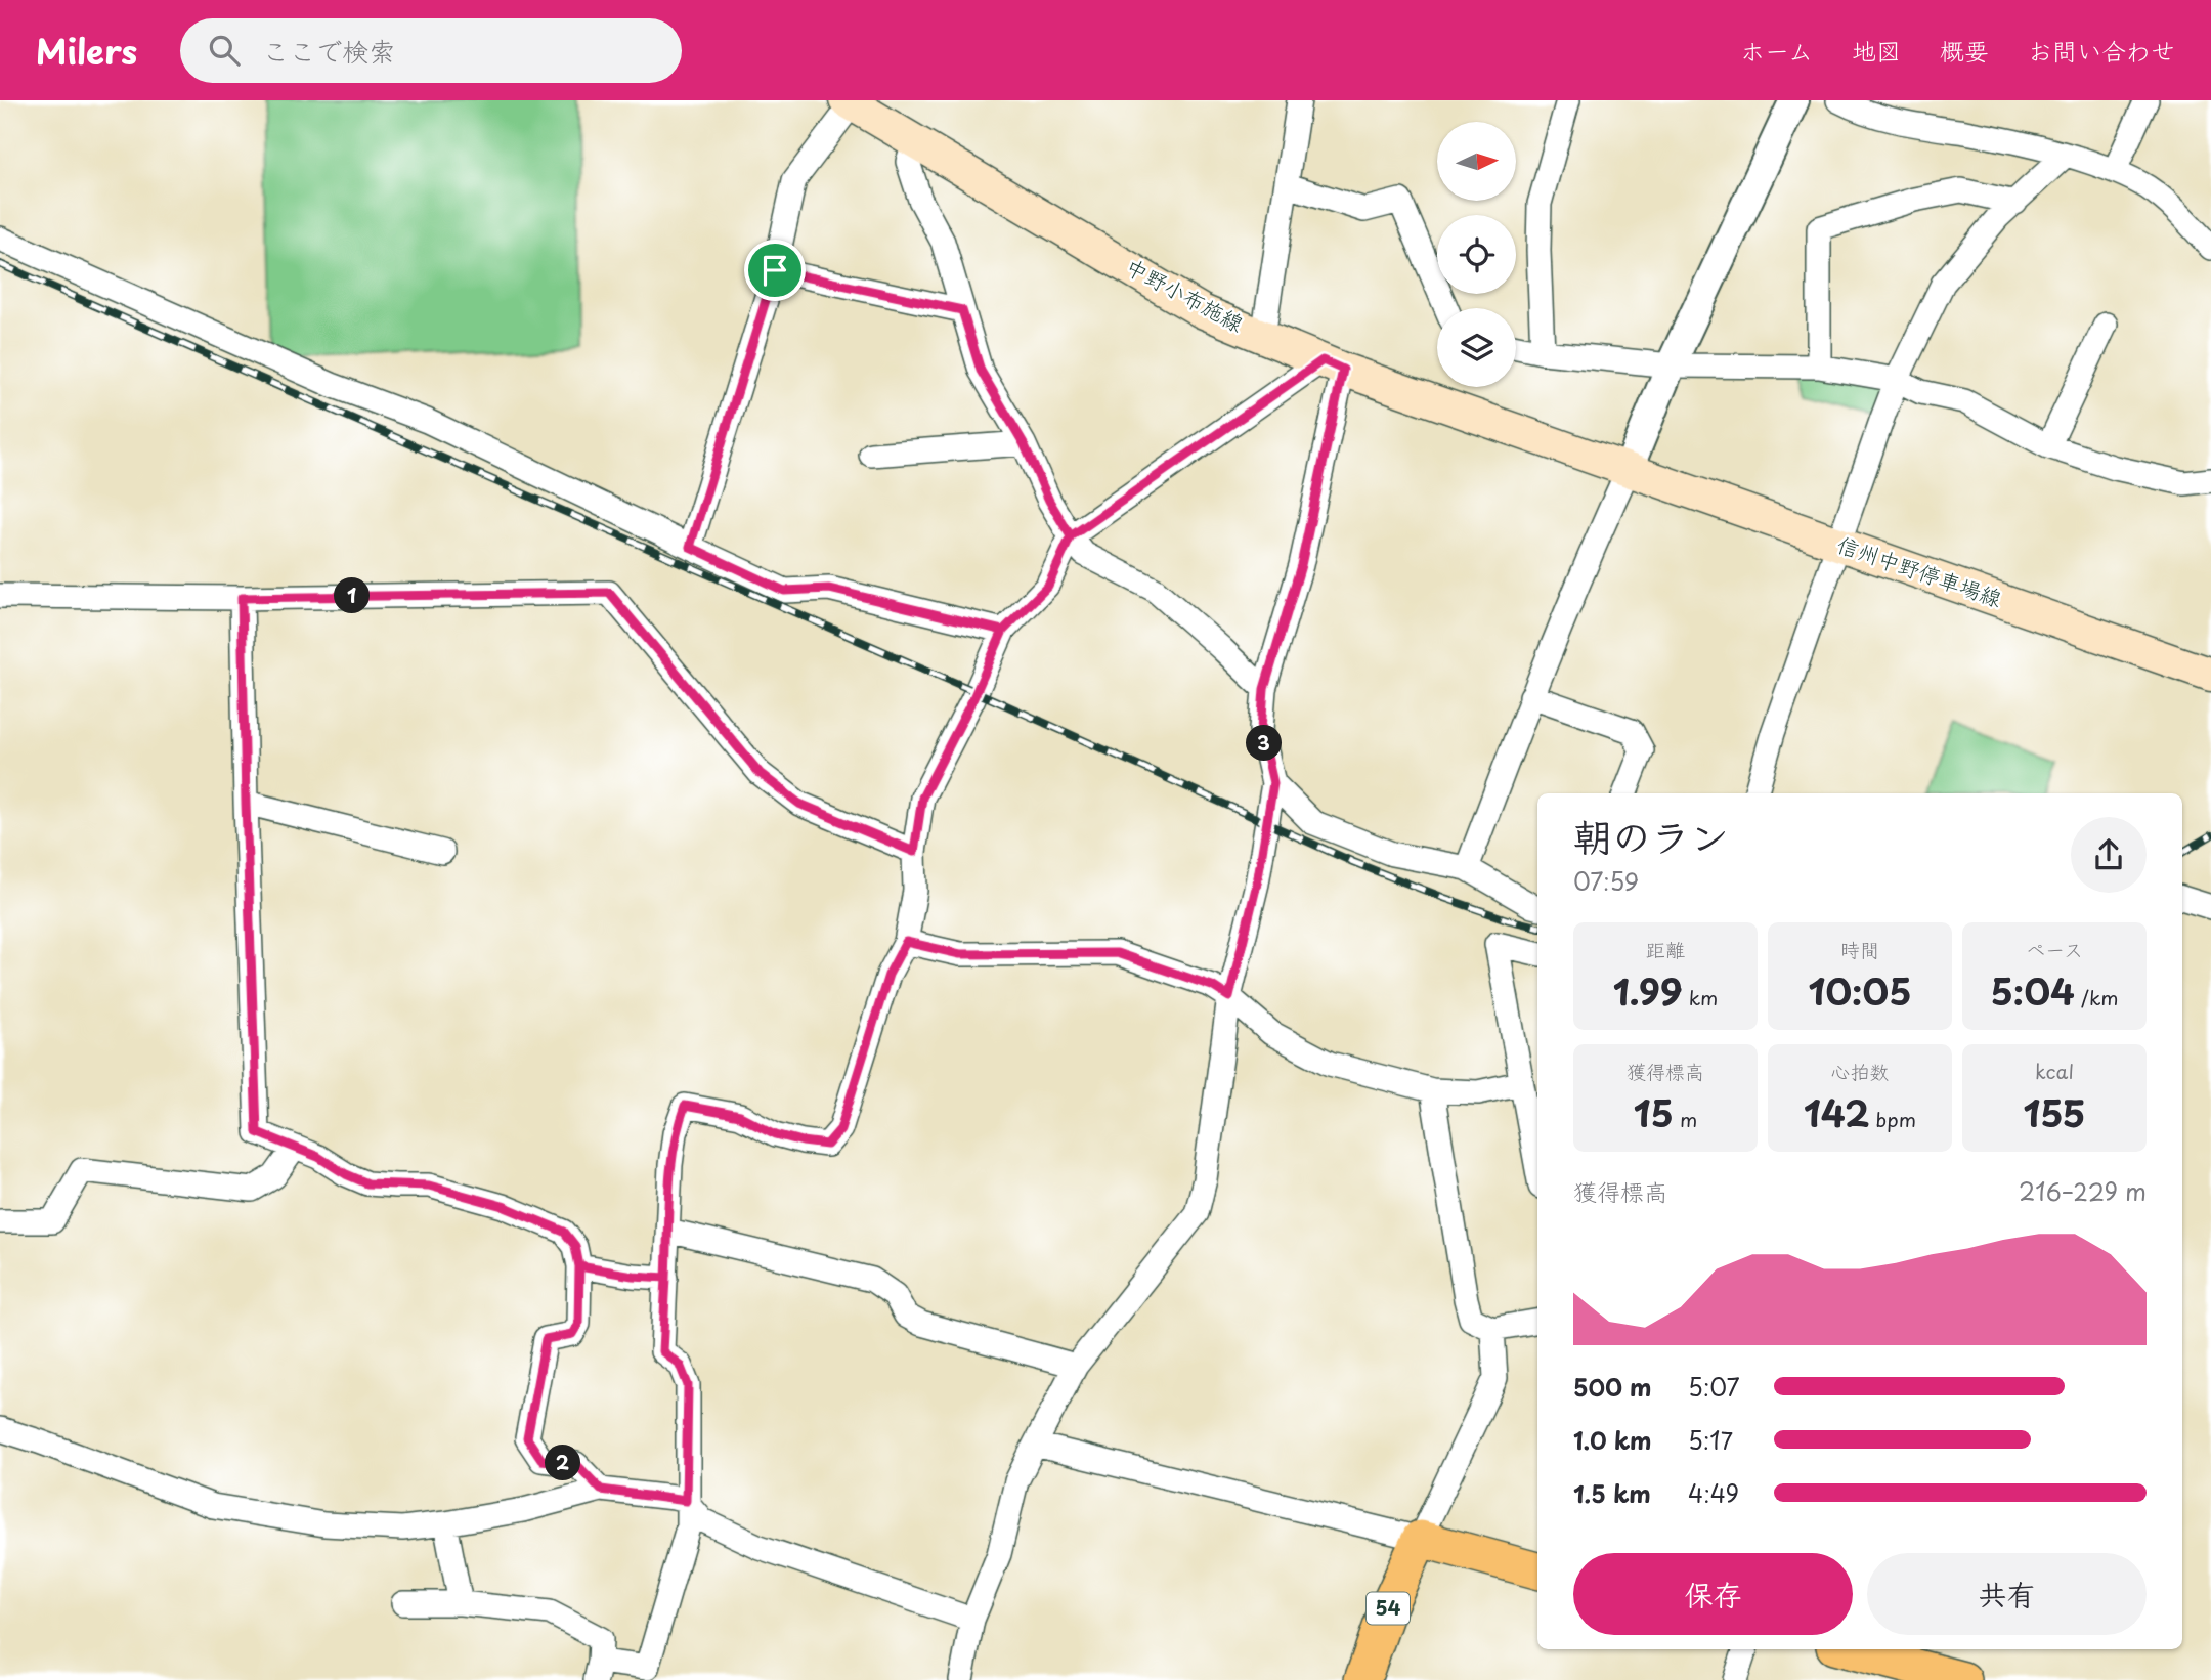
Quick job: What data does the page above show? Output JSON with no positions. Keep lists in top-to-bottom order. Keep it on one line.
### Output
{"streets":{"main road":["中野小布施線","信州中野停車場線","54"]},"crossings":[["中野小布施線","信州中野停車場線"]],"north":"right","page":{"header":"Milers","search":"ここで検索","nav":["ホーム","地図","概要","お問い合わせ"],"pins":["1","3","2"],"heading":["朝のラン","07:59"],"stats":[["距離","1.99 km"],["時間","10:05"],["ペース","5:04 /km"],["獲得標高","15 m"],["心拍数","142 bpm"],["kcal","155"]],"chart":["獲得標高","216–229 m"],"list":[{"name":"500 m","note":"5:07"},{"name":"1.0 km","note":"5:17"},{"name":"1.5 km","note":"4:49"}],"buttons":["保存","共有"]}}
